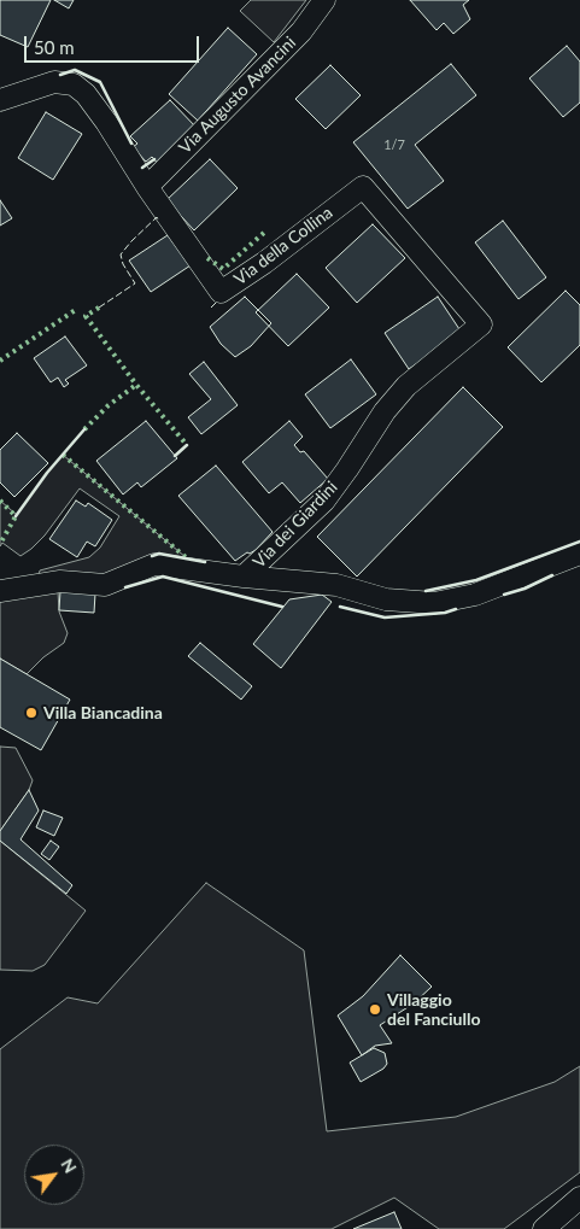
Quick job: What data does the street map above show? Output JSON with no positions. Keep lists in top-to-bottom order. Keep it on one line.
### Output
{"streets":{"street":["Via Augusto Avancini","Via della Collina","Via dei Giardini"]},"crossings":[["Via Augusto Avancini","Via della Collina"],["Via della Collina","Via dei Giardini"]],"places":["Villa Biancadina","Villaggio del Fanciullo"],"house_numbers":["1/7"],"scale_bar":"50 m","north":"top right"}
